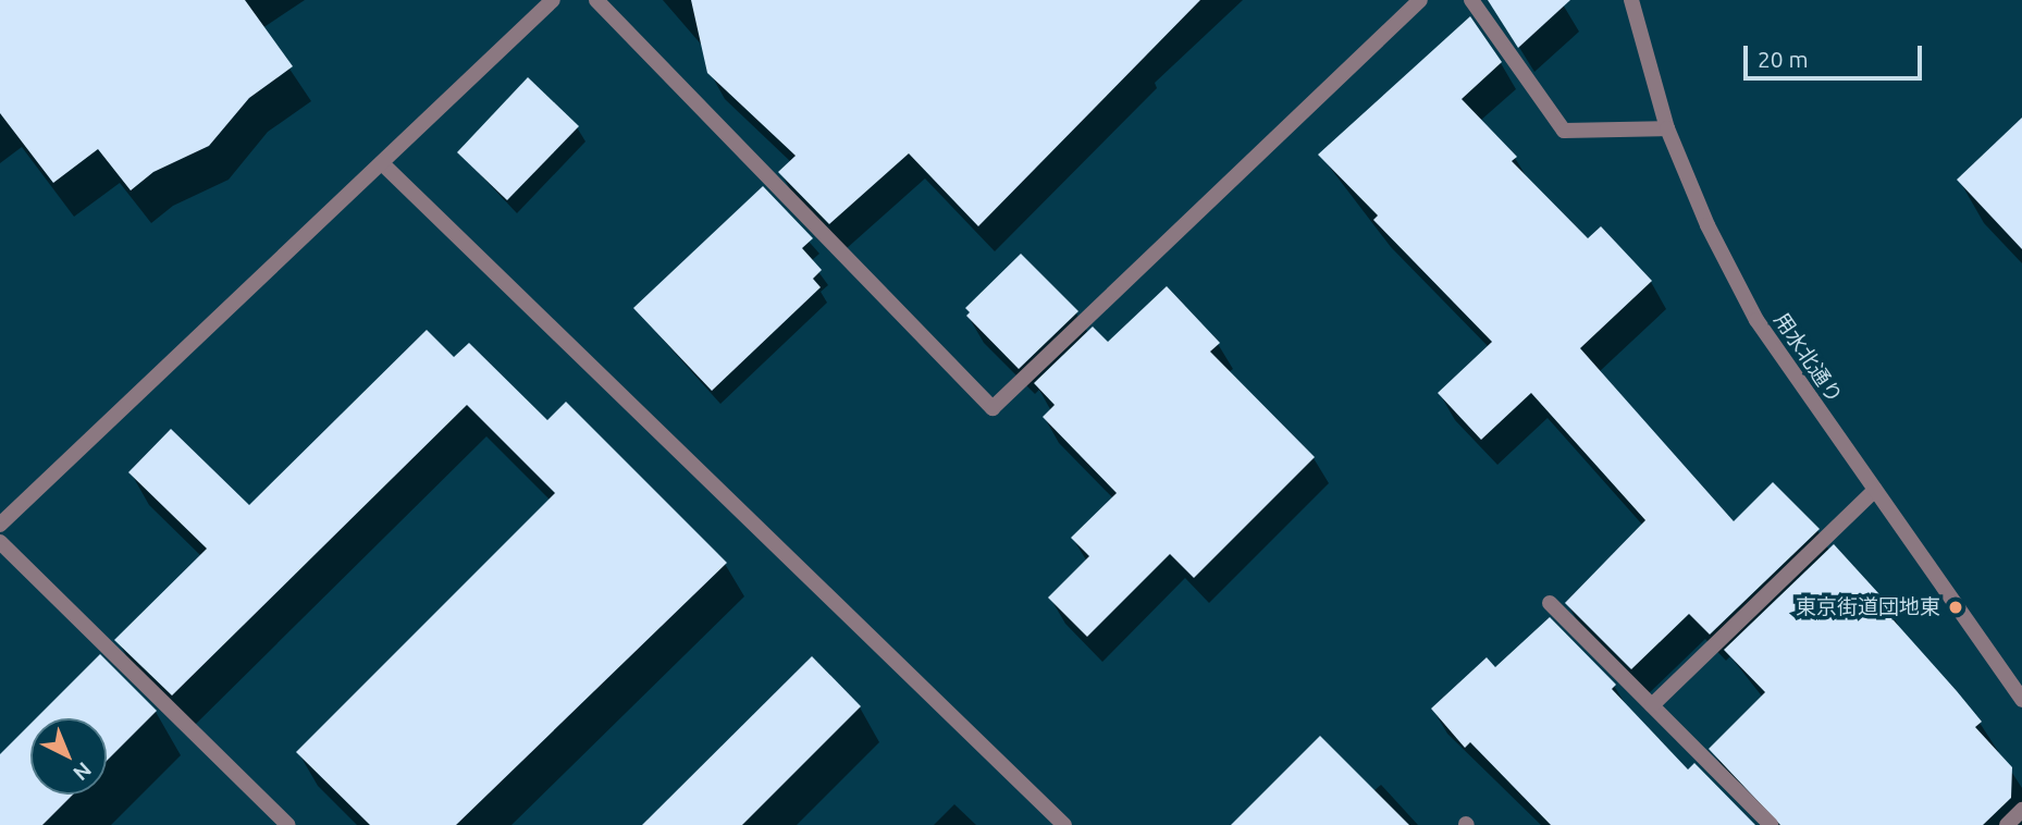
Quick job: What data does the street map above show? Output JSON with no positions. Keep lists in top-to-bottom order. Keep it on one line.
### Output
{"streets":{"street":["用水北通り"]},"places":["東京街道団地東"],"scale_bar":"20 m","north":"bottom right"}
